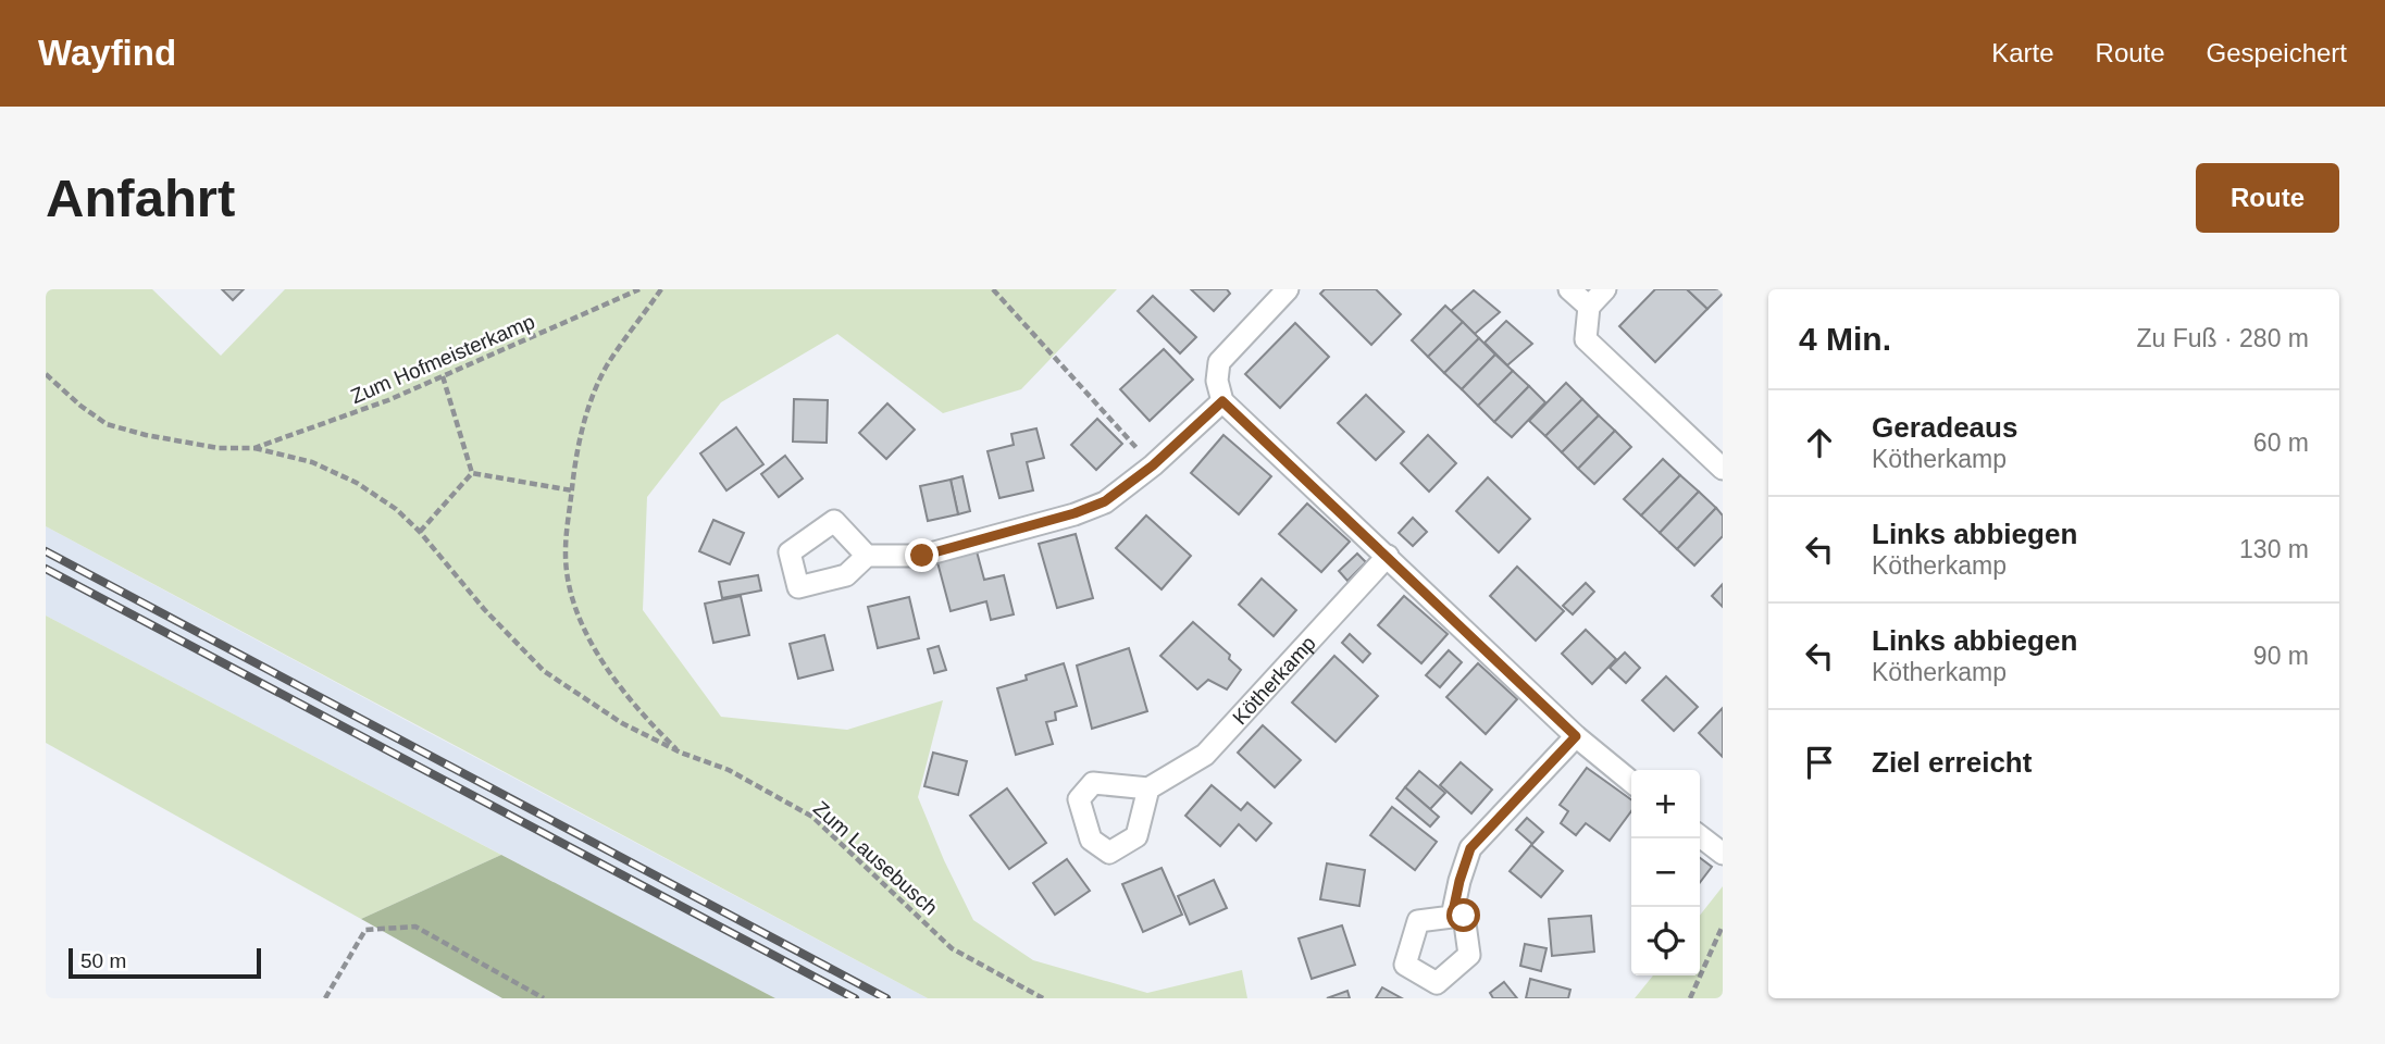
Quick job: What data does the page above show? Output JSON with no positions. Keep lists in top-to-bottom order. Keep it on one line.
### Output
{"streets":{"street":["Kötherkamp"],"path":["Zum Hofmeisterkamp","Zum Lausebusch"]},"crossings":[["Zum Hofmeisterkamp","Zum Lausebusch"]],"scale_bar":"50 m","page":{"header":"Wayfind","nav":["Karte","Route","Gespeichert"],"buttons":"Route","title":"Anfahrt","heading":["4 Min.","Zu Fuß · 280 m"],"list":[["Geradeaus","Kötherkamp","60 m"],["Links abbiegen","Kötherkamp","130 m"],["Links abbiegen","Kötherkamp","90 m"],"Ziel erreicht"],"map_buttons":["+","−"],"scale":"50 m"}}
